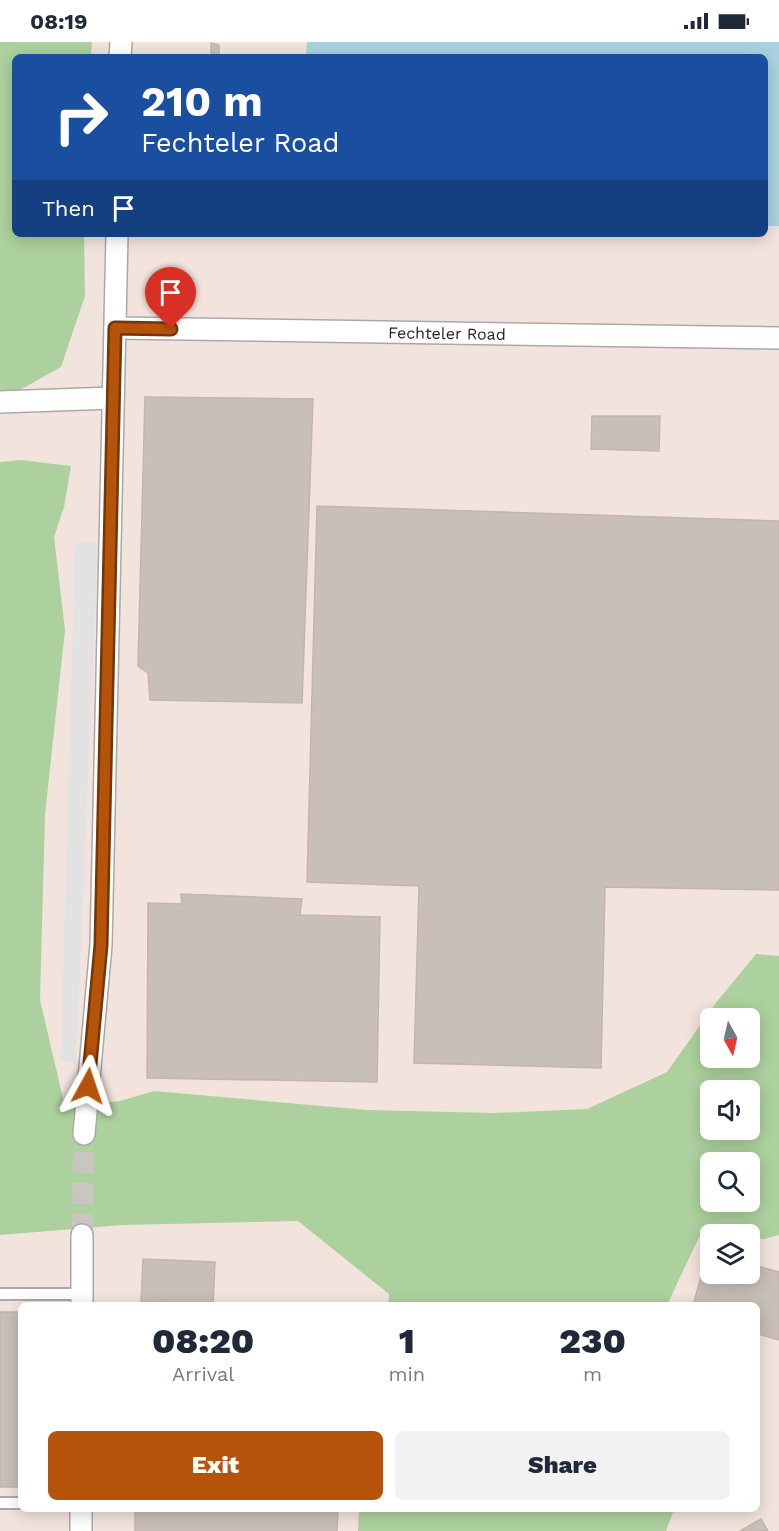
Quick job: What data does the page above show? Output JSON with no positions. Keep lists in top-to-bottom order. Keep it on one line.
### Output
{"streets":{"street":["Fechteler Road"]},"north":"bottom","page":{"status":"08:19","turn":["210 m","Fechteler Road"],"then":"Then","eta":["08:20","Arrival","1","min","230","m"],"buttons":["Exit","Share"]}}
